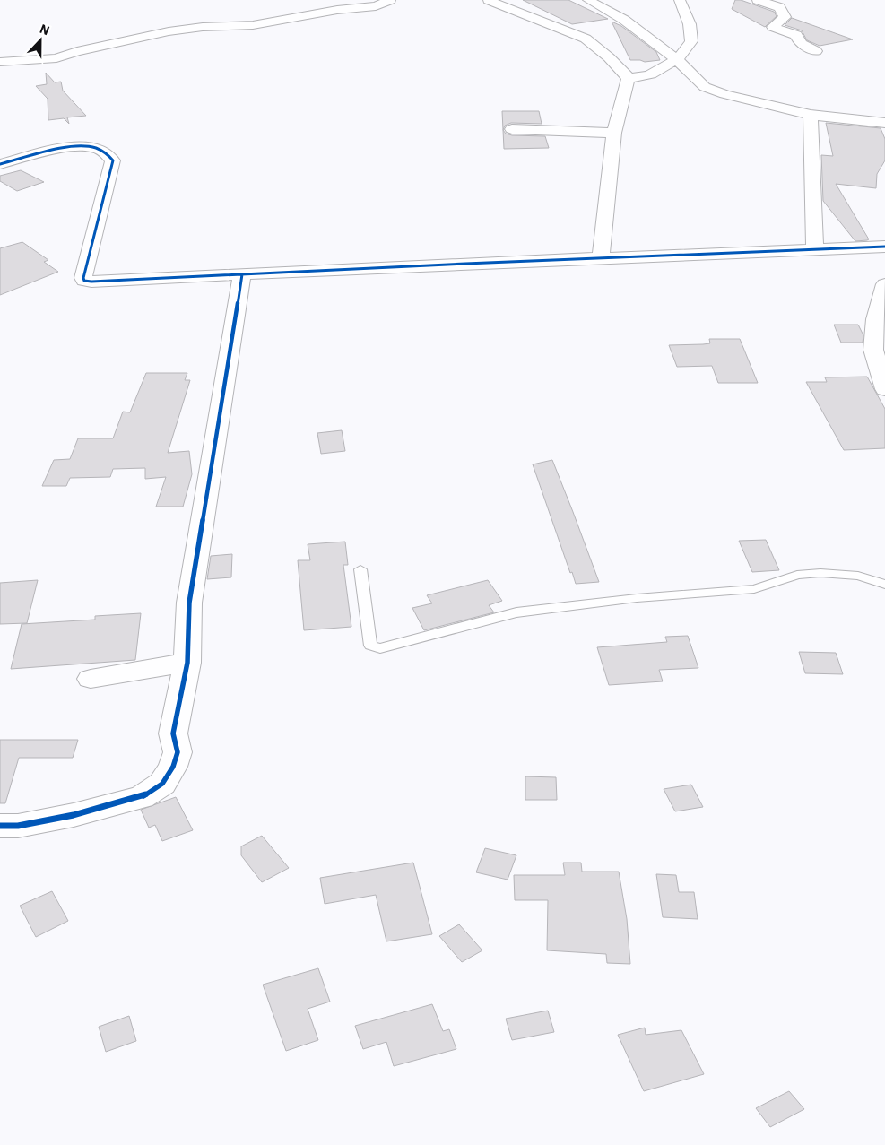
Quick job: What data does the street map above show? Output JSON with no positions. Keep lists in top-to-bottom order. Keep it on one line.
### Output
{"north":"top"}
